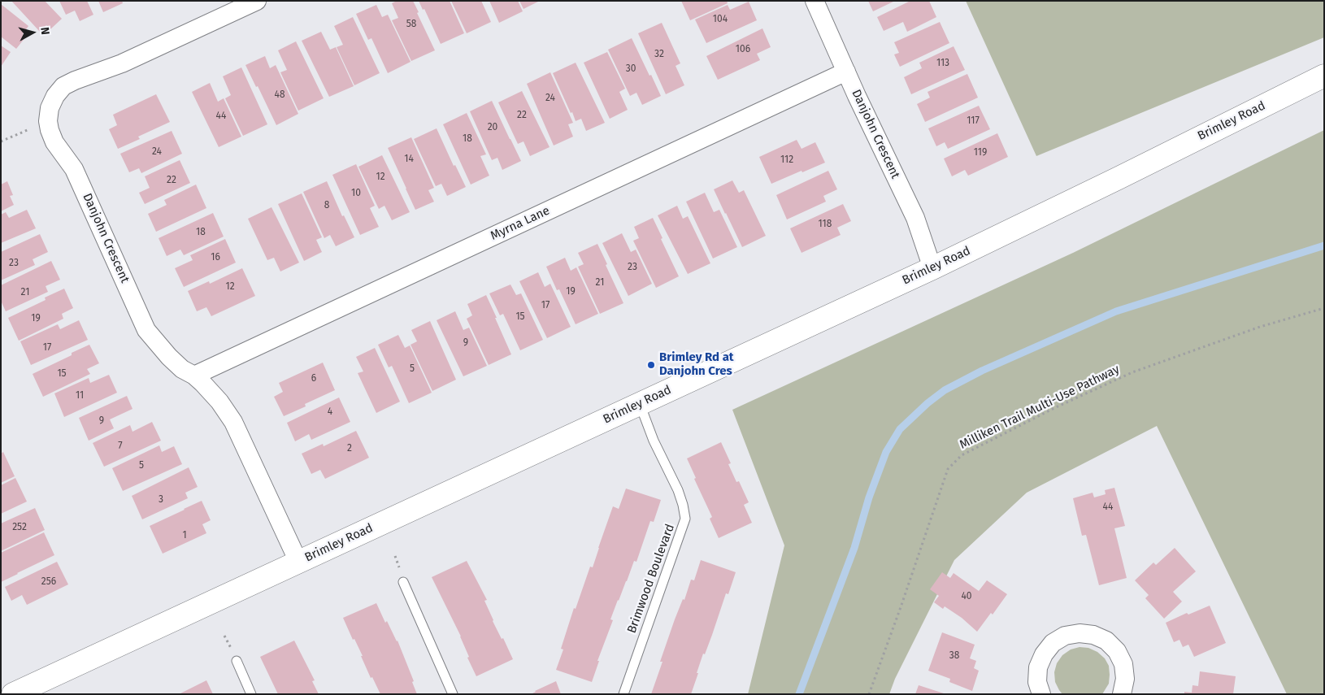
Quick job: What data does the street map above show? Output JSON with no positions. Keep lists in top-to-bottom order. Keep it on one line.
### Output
{"streets":{"main road":["Brimley Road"],"street":["Danjohn Crescent","Myrna Lane"],"lane":["Brimwood Boulevard"],"path":["Milliken Trail Multi-Use Pathway"]},"crossings":[["Brimley Road","Danjohn Crescent"],["Brimley Road","Brimwood Boulevard"],["Danjohn Crescent","Myrna Lane"]],"places":["Brimley Rd at Danjohn Cres"],"house_numbers":["104","58","106","32","113","30","48","24","22","44","117","20","18","24","119","14","112","12","22","10","8","118","18","16","23","23","21","12","19","21","17","15","19","9","17","5","15","6","11","4","9","7","2","5","3","44","252","1","256","40","38"],"north":"right"}
